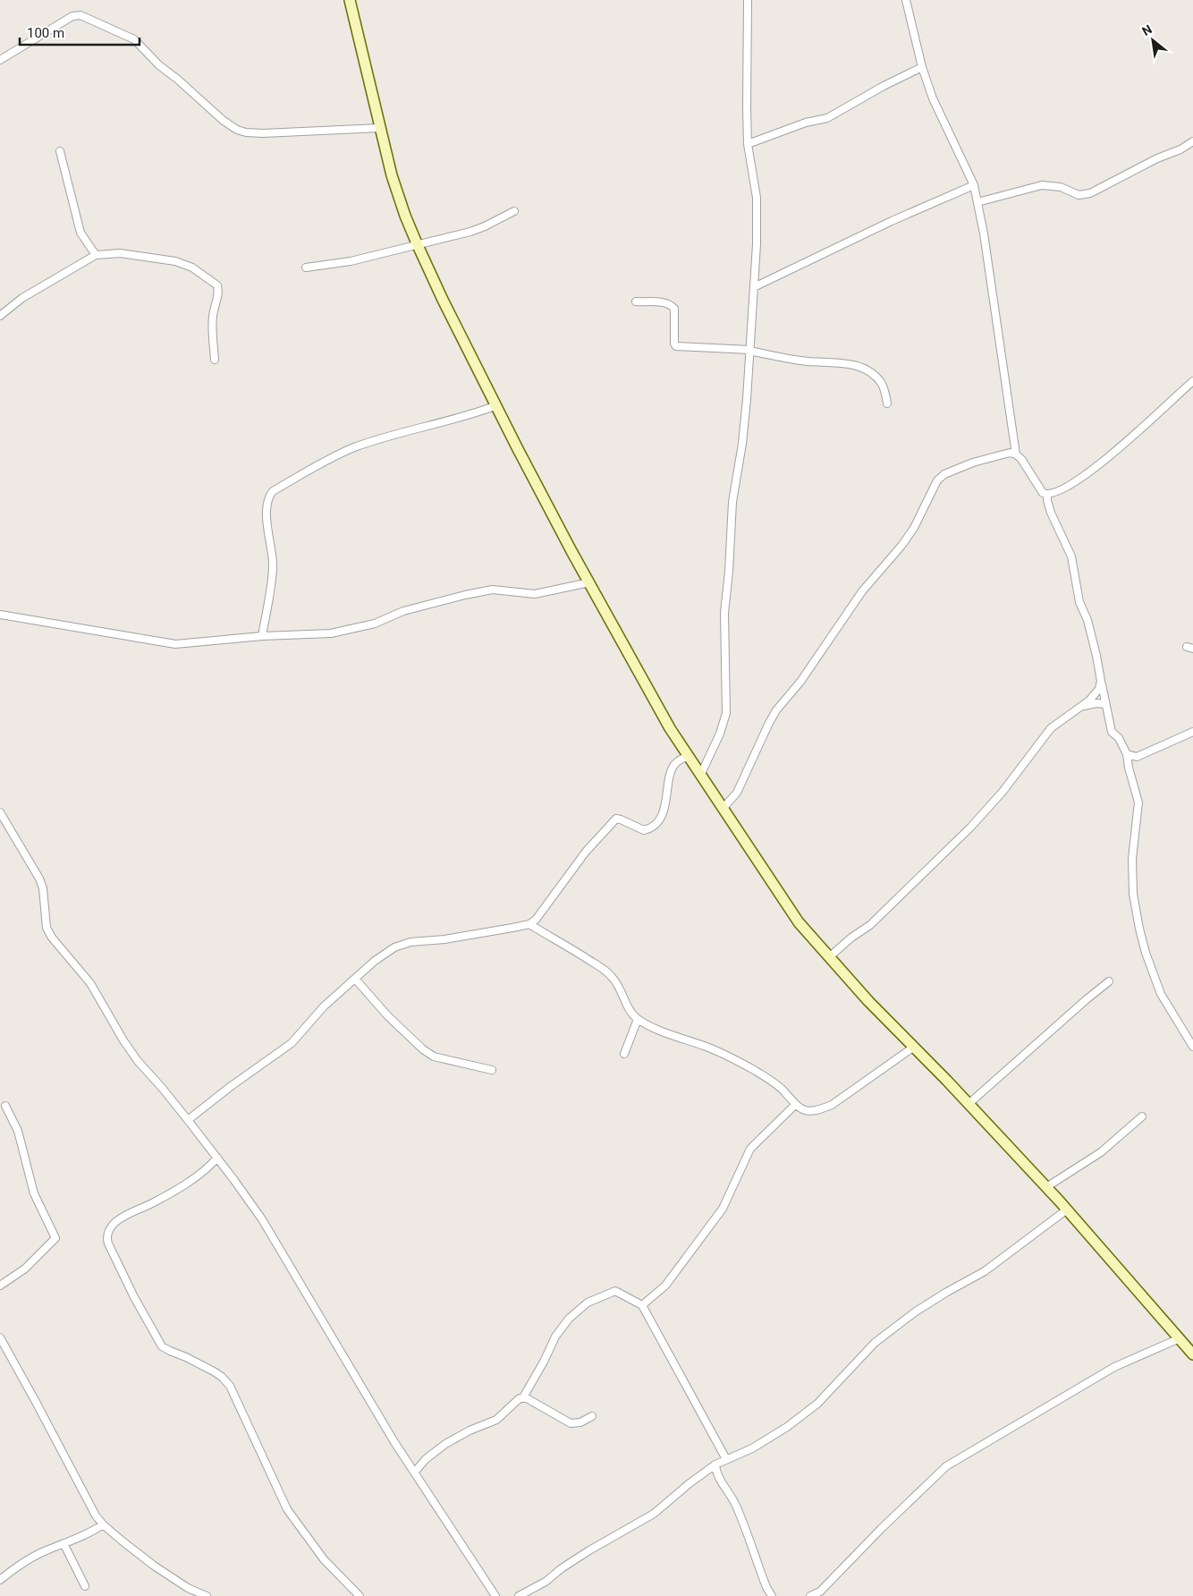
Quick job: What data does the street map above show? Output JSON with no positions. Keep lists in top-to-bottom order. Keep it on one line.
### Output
{"scale_bar":"100 m","north":"top left"}
